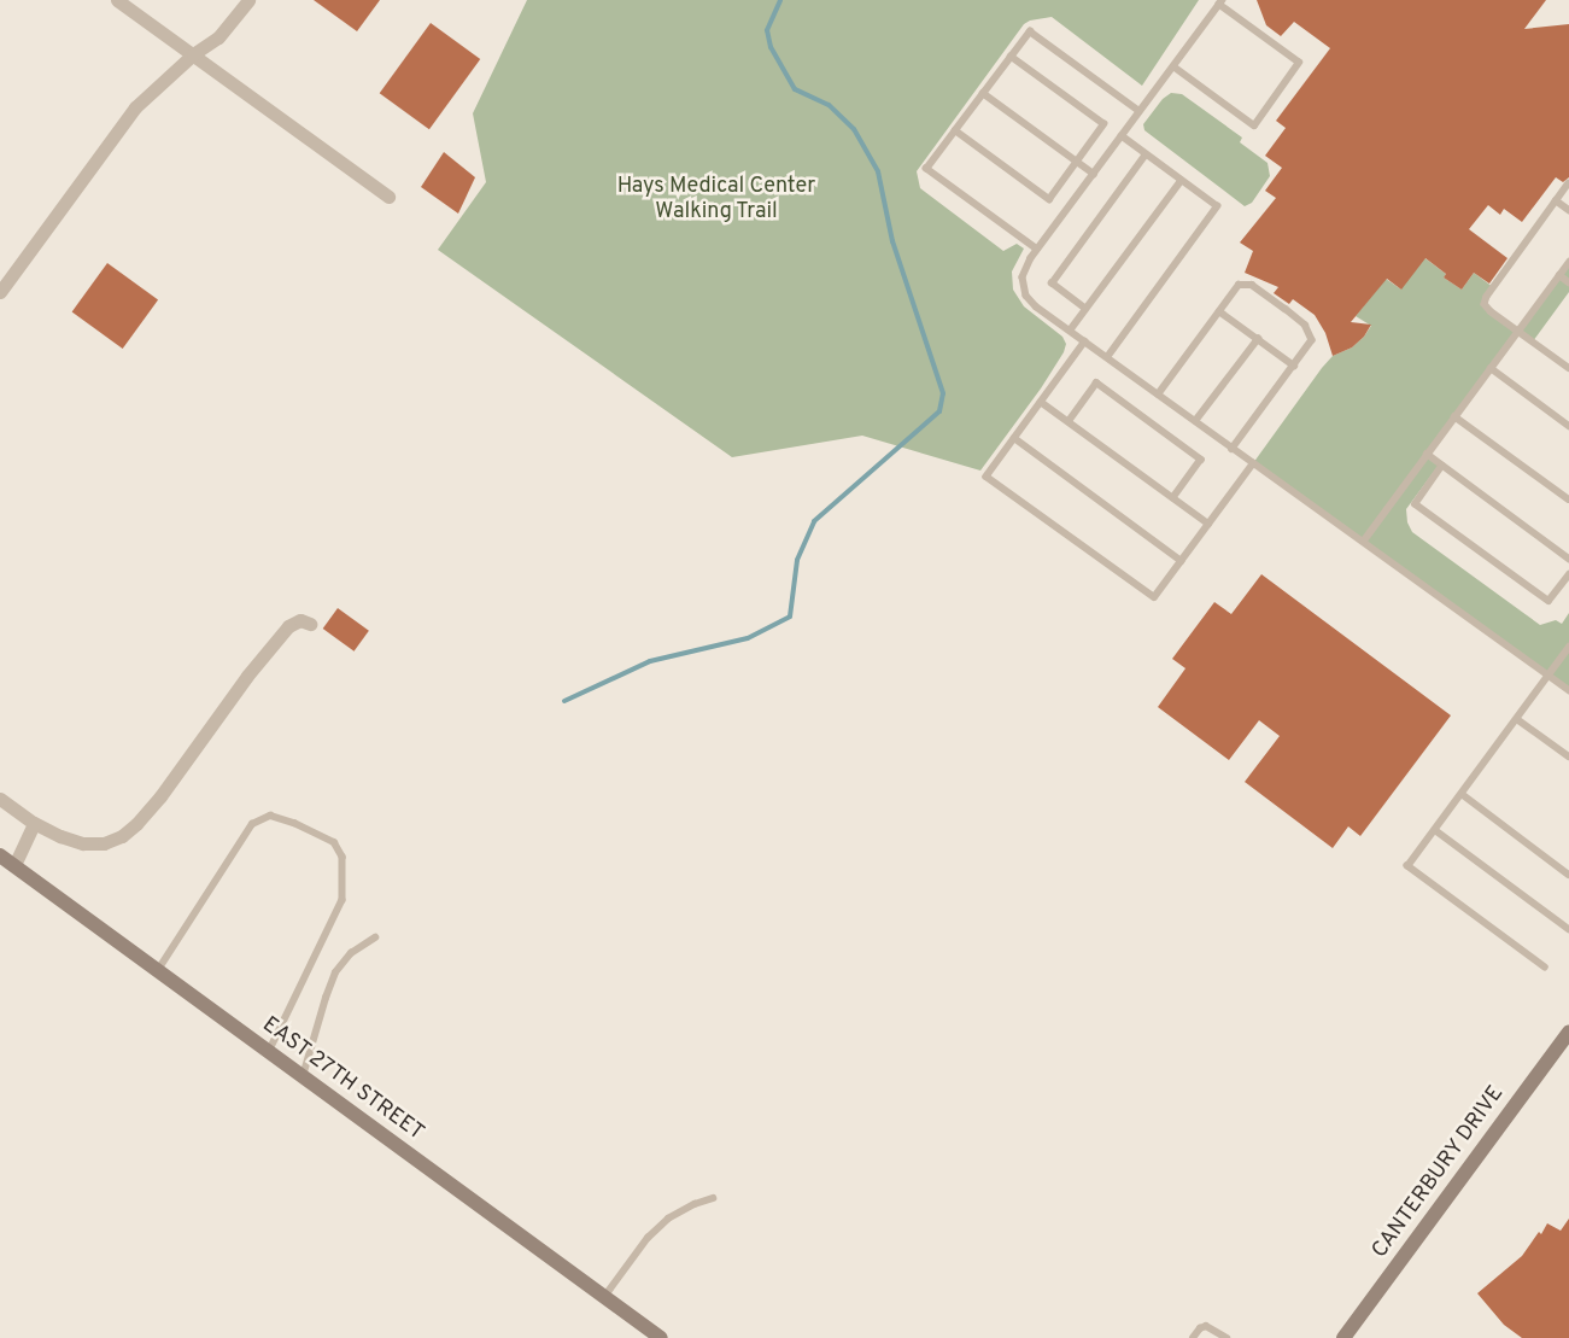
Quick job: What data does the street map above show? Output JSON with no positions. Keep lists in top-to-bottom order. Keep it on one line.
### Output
{"streets":{"main road":["EAST 27TH STREET","CANTERBURY DRIVE"]},"parks":["Hays Medical Center Walking Trail"]}
